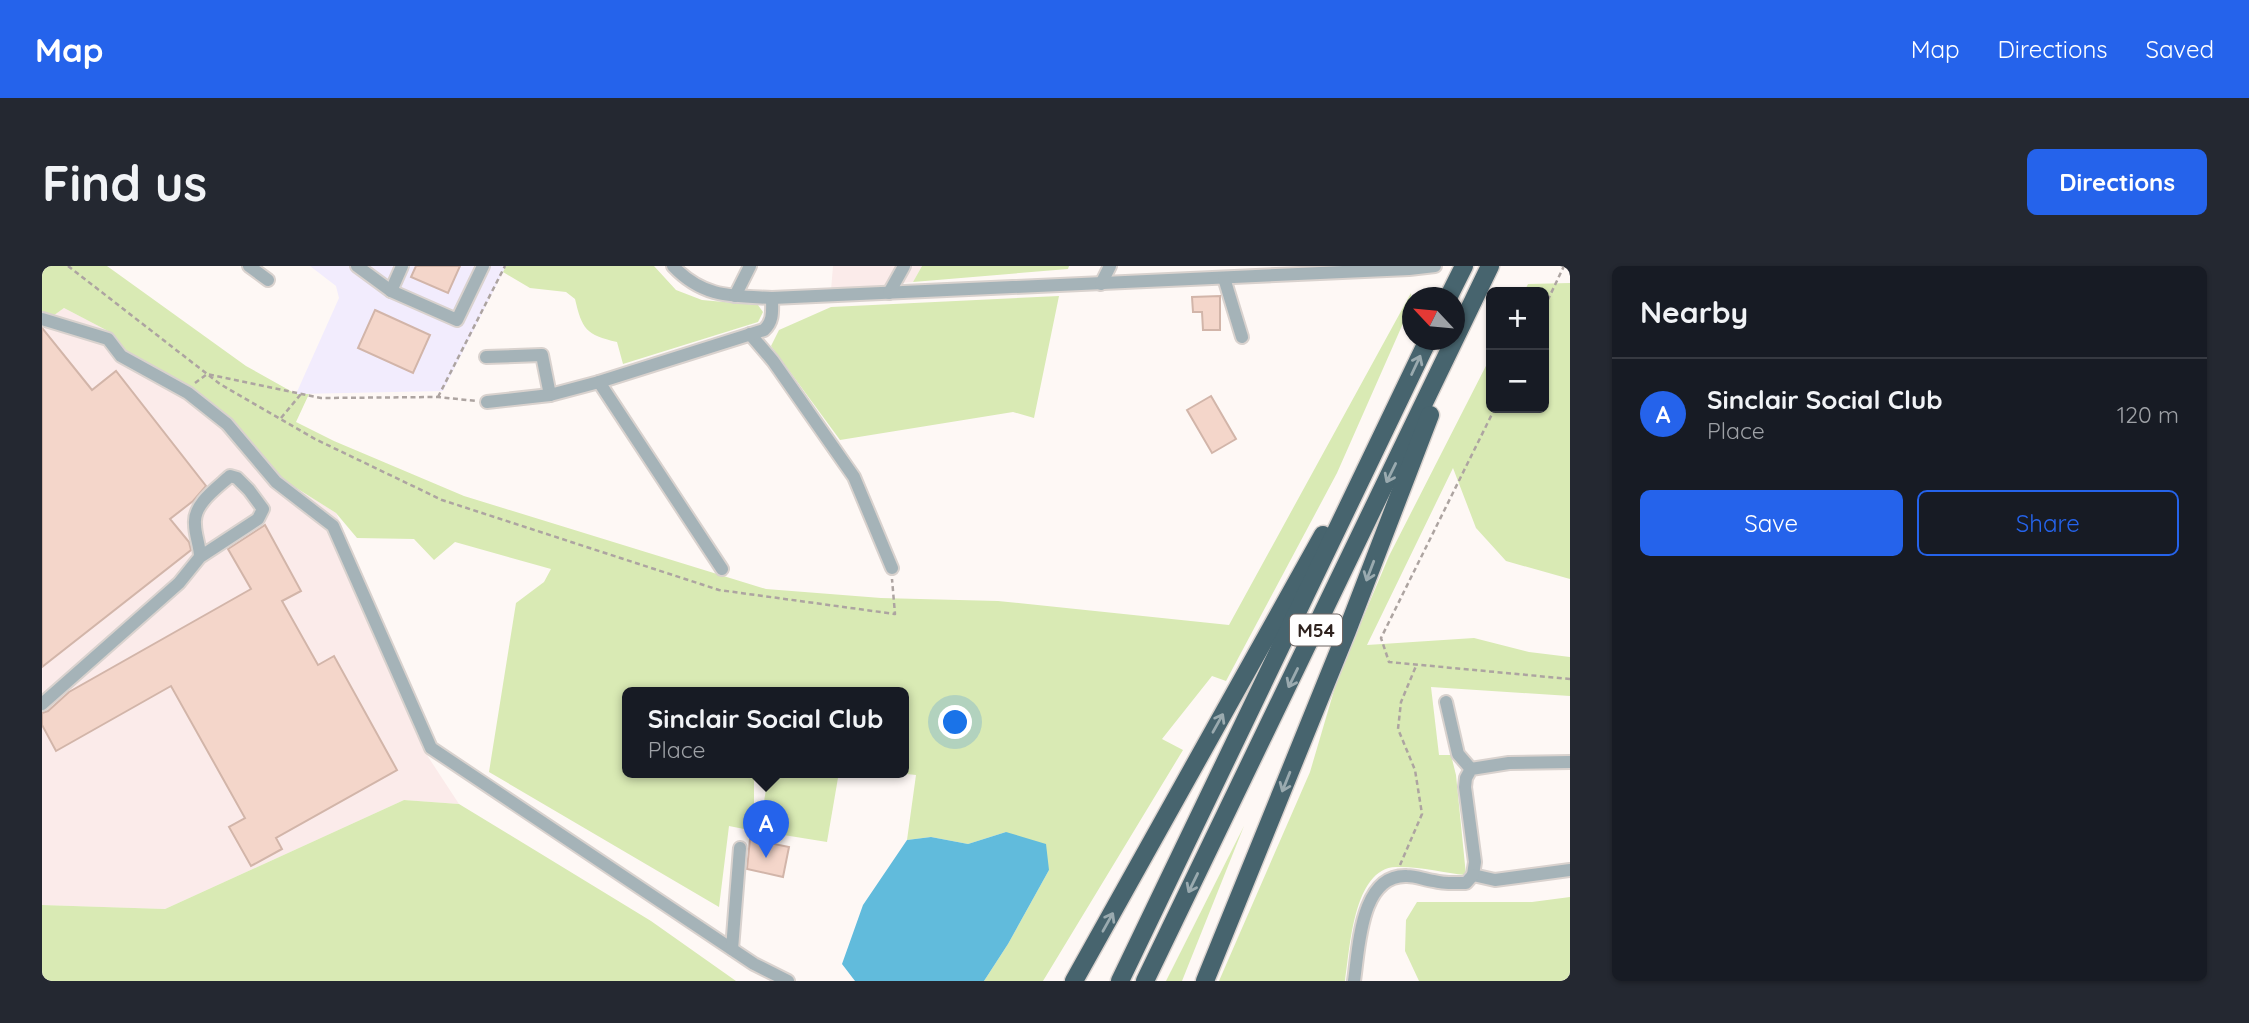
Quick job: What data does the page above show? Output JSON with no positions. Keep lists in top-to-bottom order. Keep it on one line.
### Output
{"streets":{"highway":["M54"]},"north":"top left","page":{"header":"Map","nav":["Map","Directions","Saved"],"buttons":["Directions",["Save","Share"]],"title":"Find us","heading":"Nearby","map_buttons":["+","−"],"list":[{"mark":"A","name":"Sinclair Social Club","note":"Place","value":"120 m"}],"popup":["Sinclair Social Club","Place"],"pins":"A"}}
